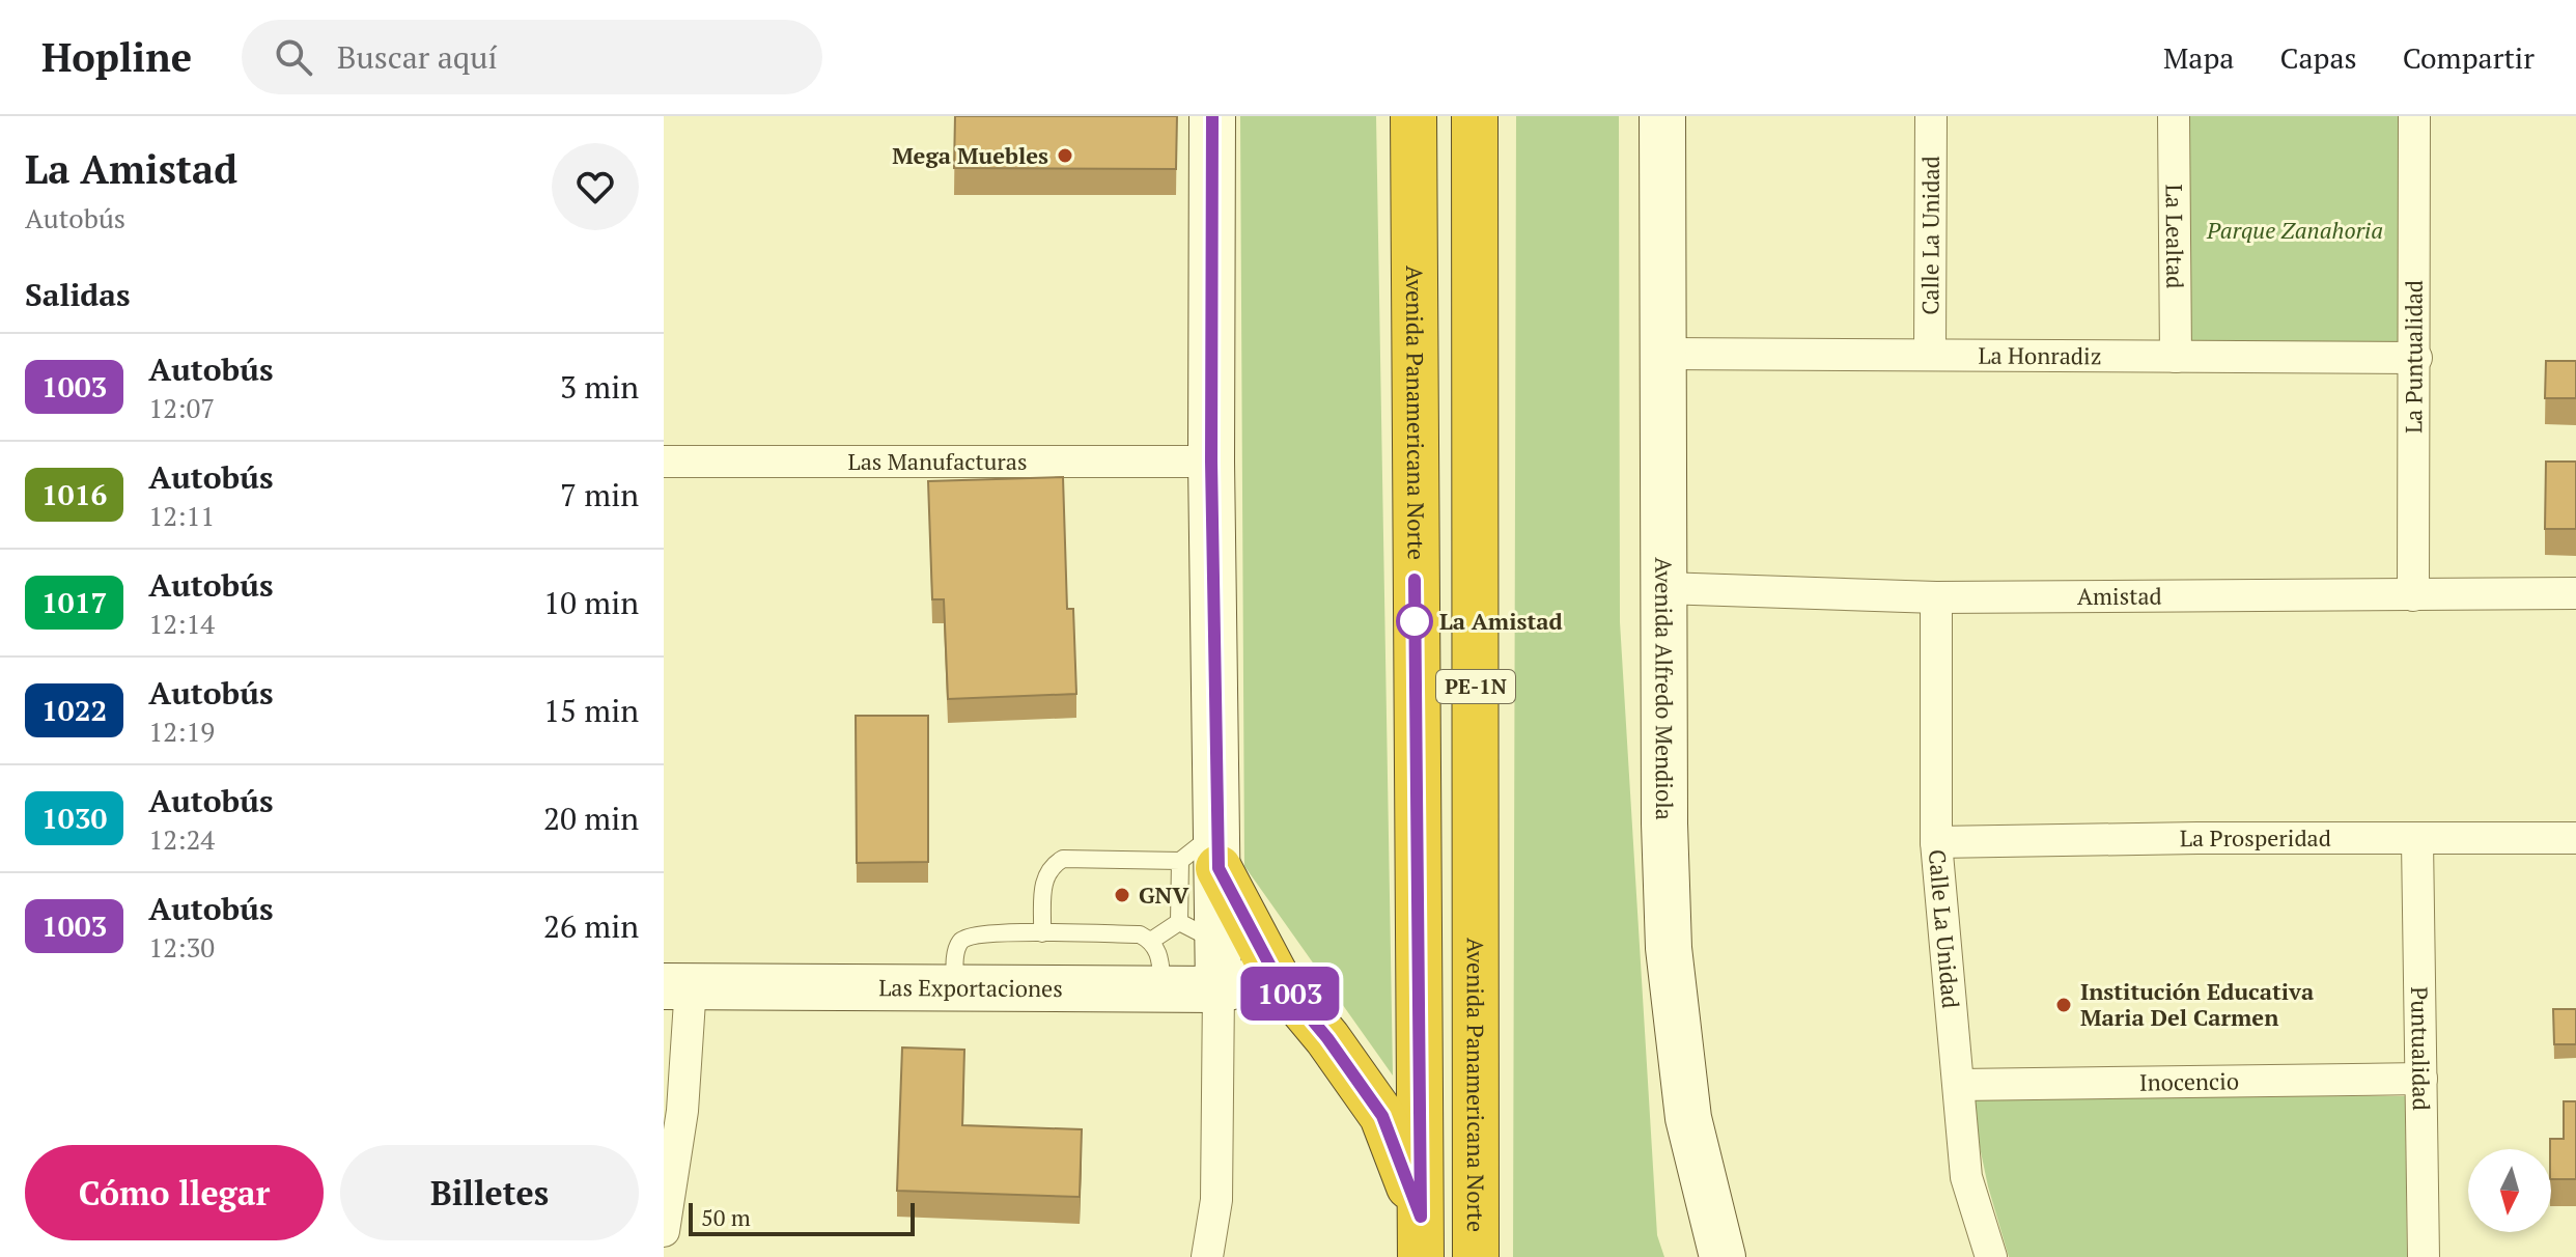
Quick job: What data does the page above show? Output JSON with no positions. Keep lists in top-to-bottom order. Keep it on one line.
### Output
{"streets":{"highway":["Avenida Panamericana Norte","PE-1N"],"main road":["Avenida Alfredo Mendiola","Las Exportaciones"],"street":["Calle La Unidad","La Lealtad","La Honradiz","La Puntualidad","Las Manufacturas","Amistad","La Prosperidad","Puntualidad","Inocencio"]},"crossings":[["Calle La Unidad","La Honradiz"],["Calle La Unidad","Amistad"],["Calle La Unidad","La Prosperidad"],["Calle La Unidad","Inocencio"],["La Lealtad","La Honradiz"],["La Honradiz","La Puntualidad"],["La Honradiz","Avenida Alfredo Mendiola"],["La Puntualidad","Amistad"],["Amistad","Avenida Alfredo Mendiola"],["La Prosperidad","Puntualidad"],["Puntualidad","Inocencio"]],"parks":["Parque Zanahoria"],"places":["Mega Muebles","La Amistad","GNV","Institución Educativa Maria Del Carmen"],"lines":["bus line 1003"],"scale_bar":"50 m","north":"bottom","page":{"header":"Hopline","search":"Buscar aquí","nav":["Mapa","Capas","Compartir"],"heading":[["La Amistad","Autobús"],"Salidas"],"on_map":"1003","list":[{"mark":"1003","name":"Autobús","note":"12:07","value":"3 min"},{"mark":"1016","name":"Autobús","note":"12:11","value":"7 min"},{"mark":"1017","name":"Autobús","note":"12:14","value":"10 min"},{"mark":"1022","name":"Autobús","note":"12:19","value":"15 min"},{"mark":"1030","name":"Autobús","note":"12:24","value":"20 min"},{"mark":"1003","name":"Autobús","note":"12:30","value":"26 min"}],"buttons":["Cómo llegar","Billetes"],"scale":"50 m"}}
